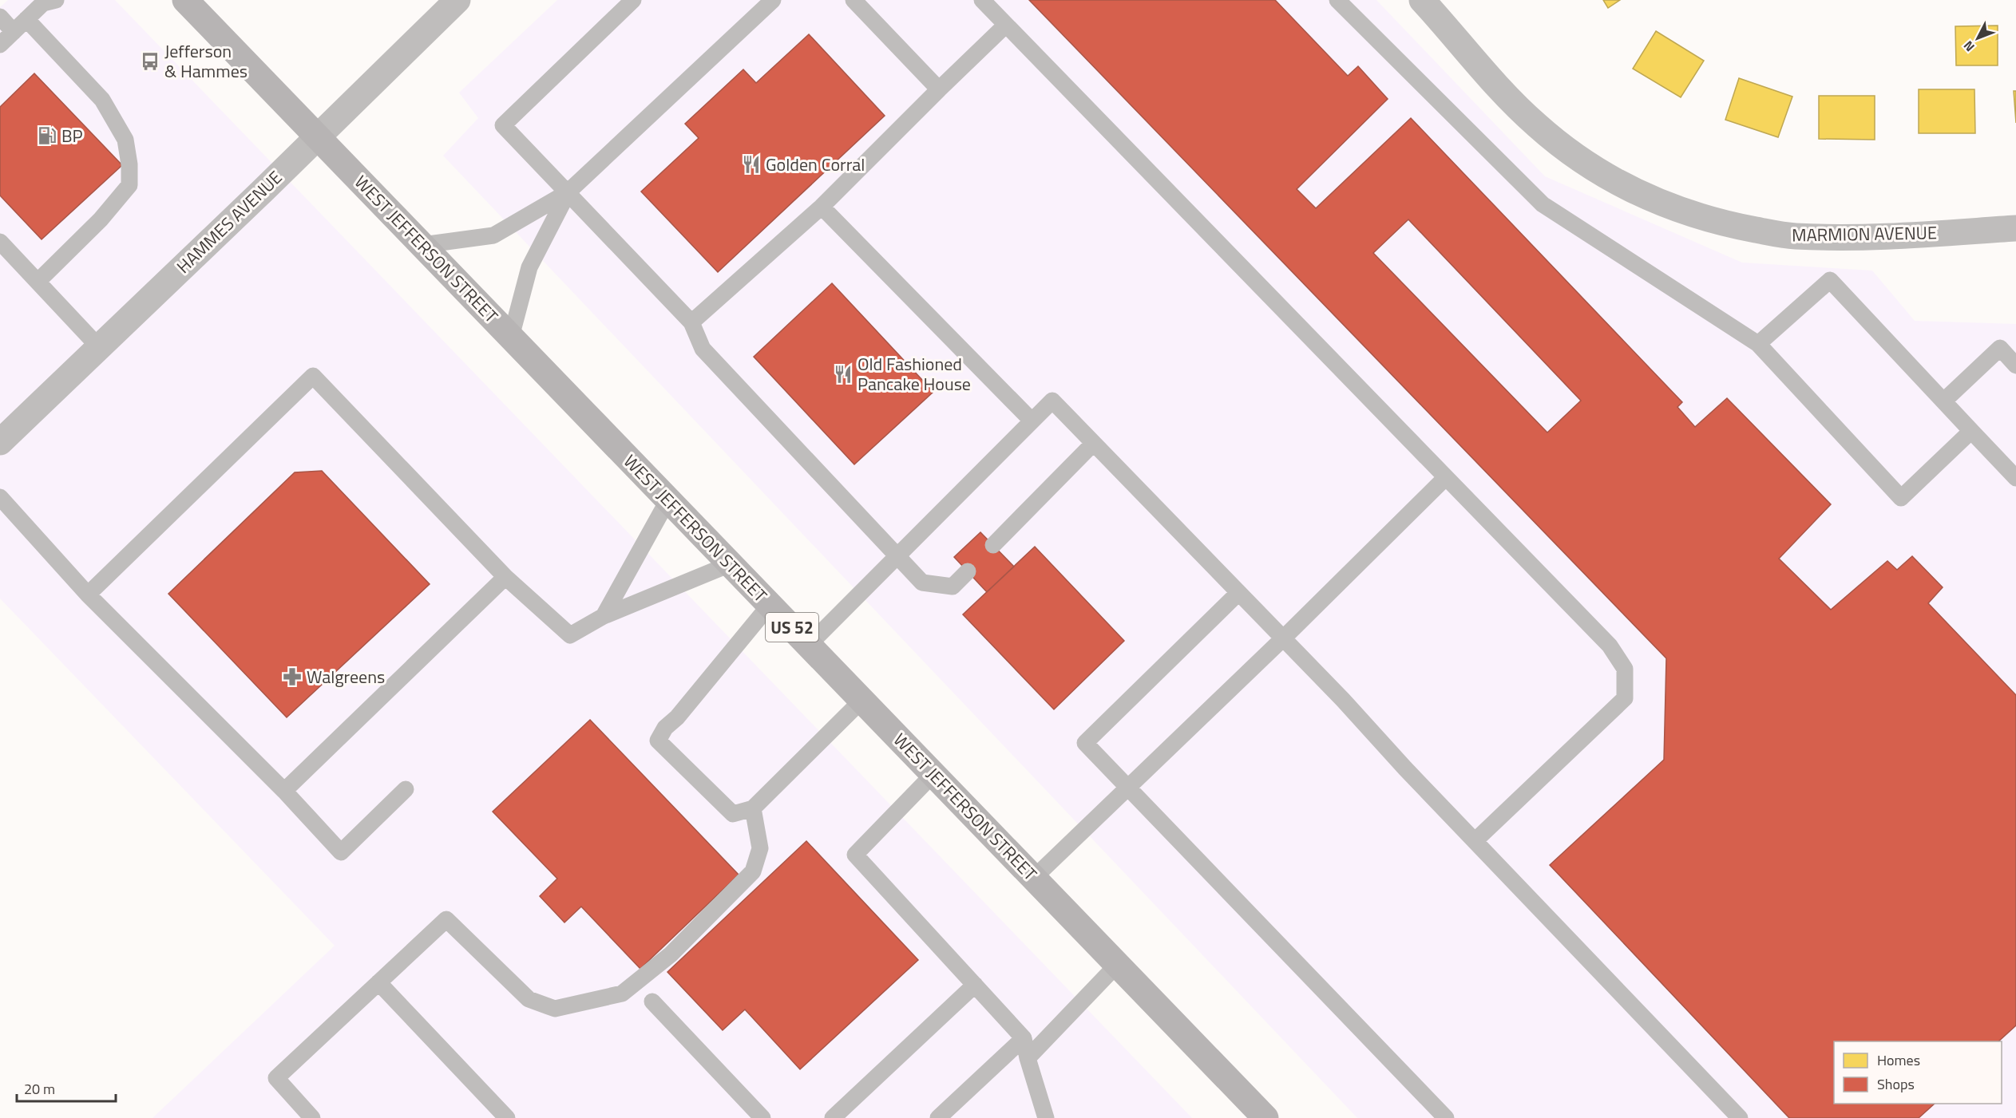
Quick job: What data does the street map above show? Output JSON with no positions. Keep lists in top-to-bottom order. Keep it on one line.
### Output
{"streets":{"main road":["WEST JEFFERSON STREET","US 52"],"street":["HAMMES AVENUE","MARMION AVENUE"]},"crossings":[["HAMMES AVENUE","WEST JEFFERSON STREET"]],"places":{"bus stop":["Jefferson & Hammes"],"fuel station":["BP"],"restaurant":["Golden Corral","Old Fashioned Pancake House"],"pharmacy":["Walgreens"]},"legend":["Homes","Shops"],"scale_bar":"20 m","north":"bottom left"}
